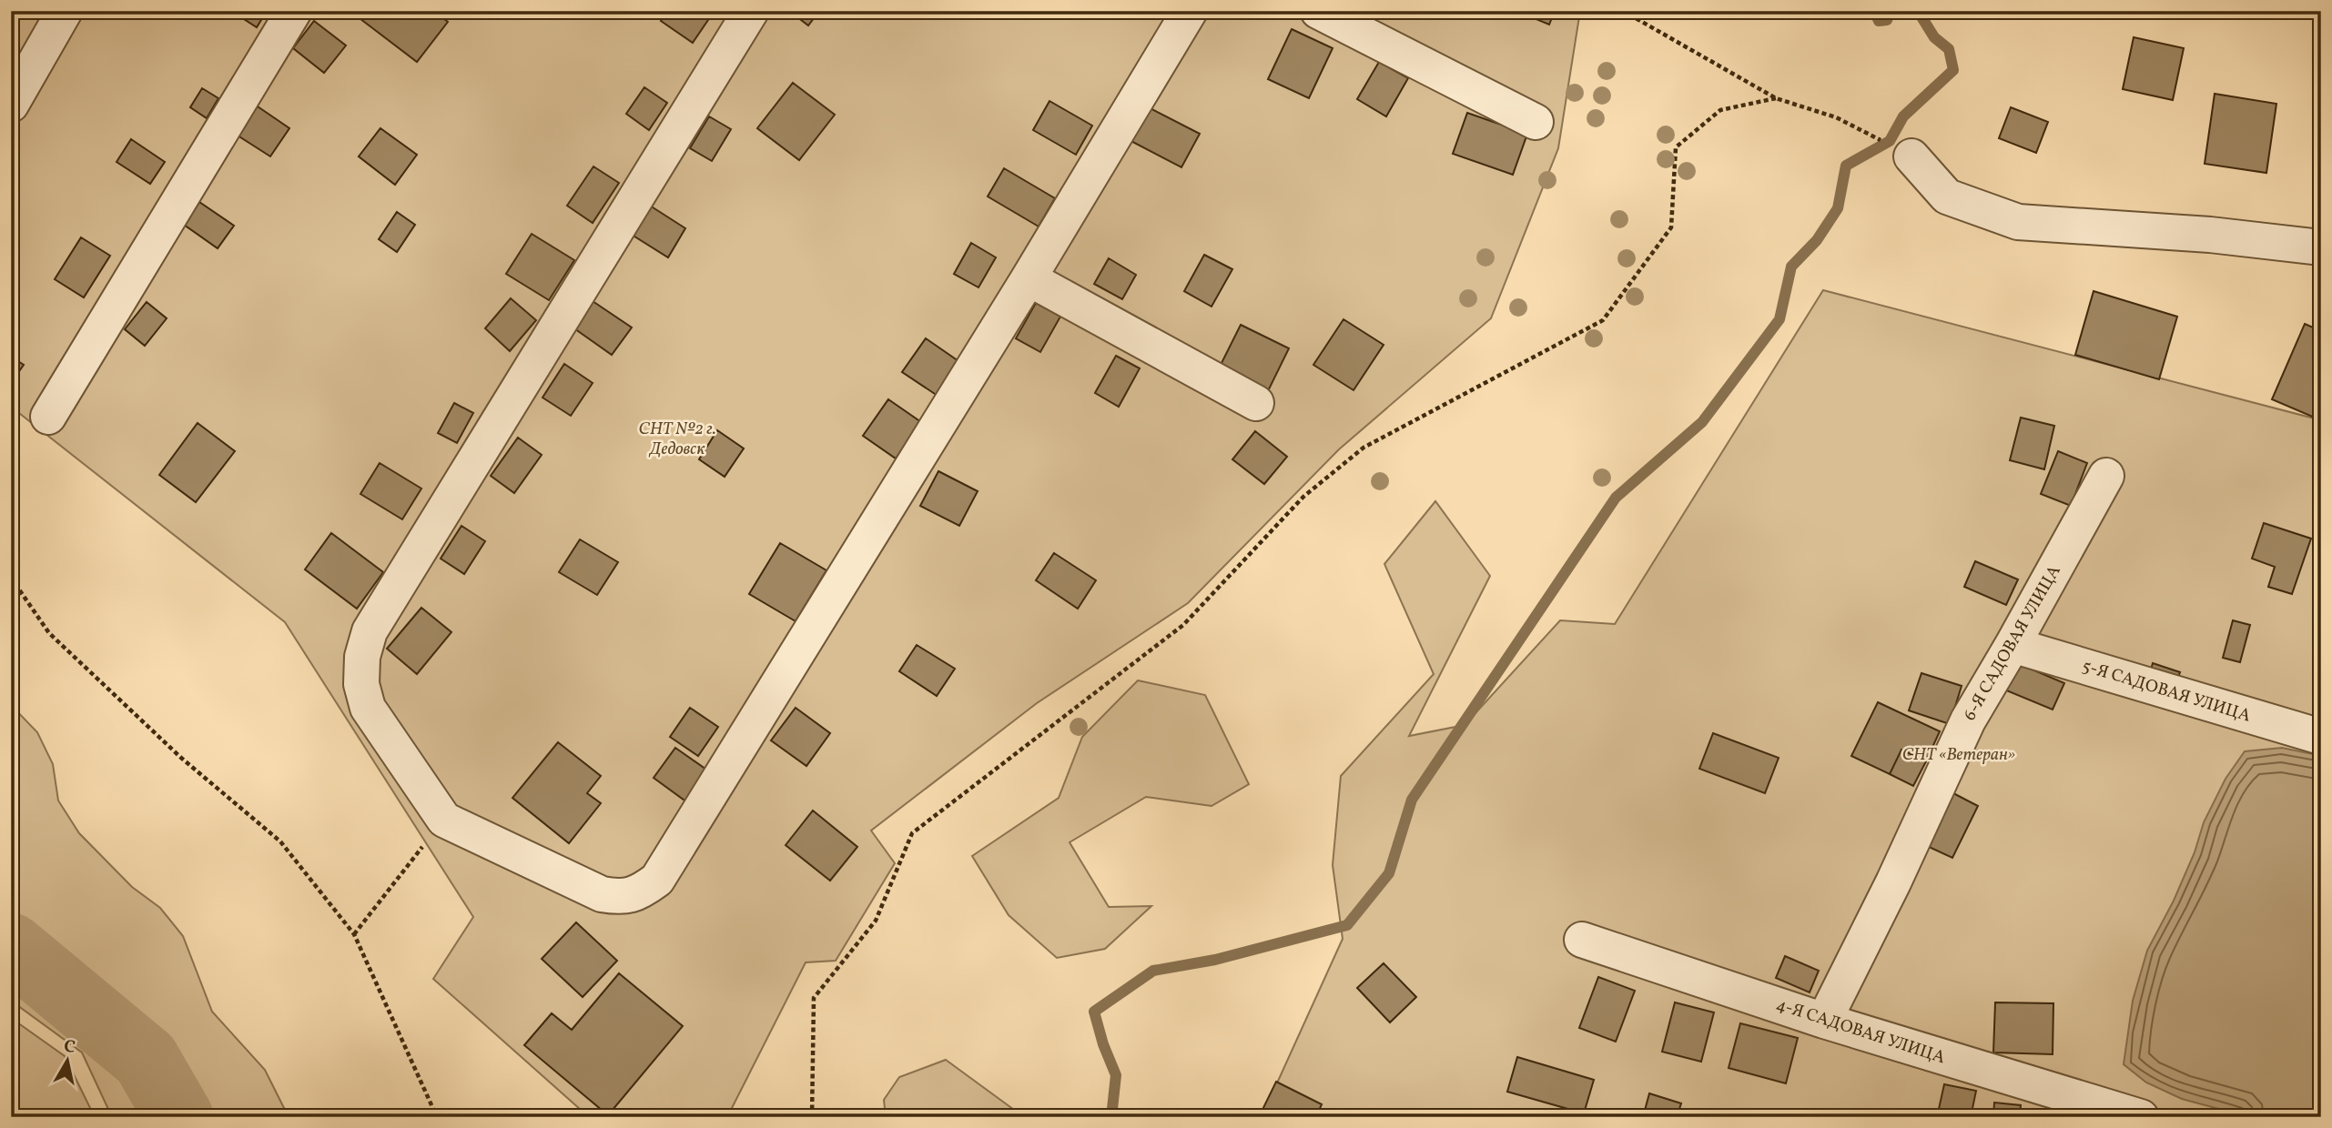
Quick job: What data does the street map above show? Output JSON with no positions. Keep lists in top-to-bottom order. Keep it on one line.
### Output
{"streets":{"street":["6-Я САДОВАЯ УЛИЦА","5-Я САДОВАЯ УЛИЦА","4-Я САДОВАЯ УЛИЦА"]},"crossings":[["6-Я САДОВАЯ УЛИЦА","5-Я САДОВАЯ УЛИЦА"],["6-Я САДОВАЯ УЛИЦА","4-Я САДОВАЯ УЛИЦА"]],"parks":["СНТ №2 г. Дедовск","СНТ «Ветеран»"],"north":"top"}
